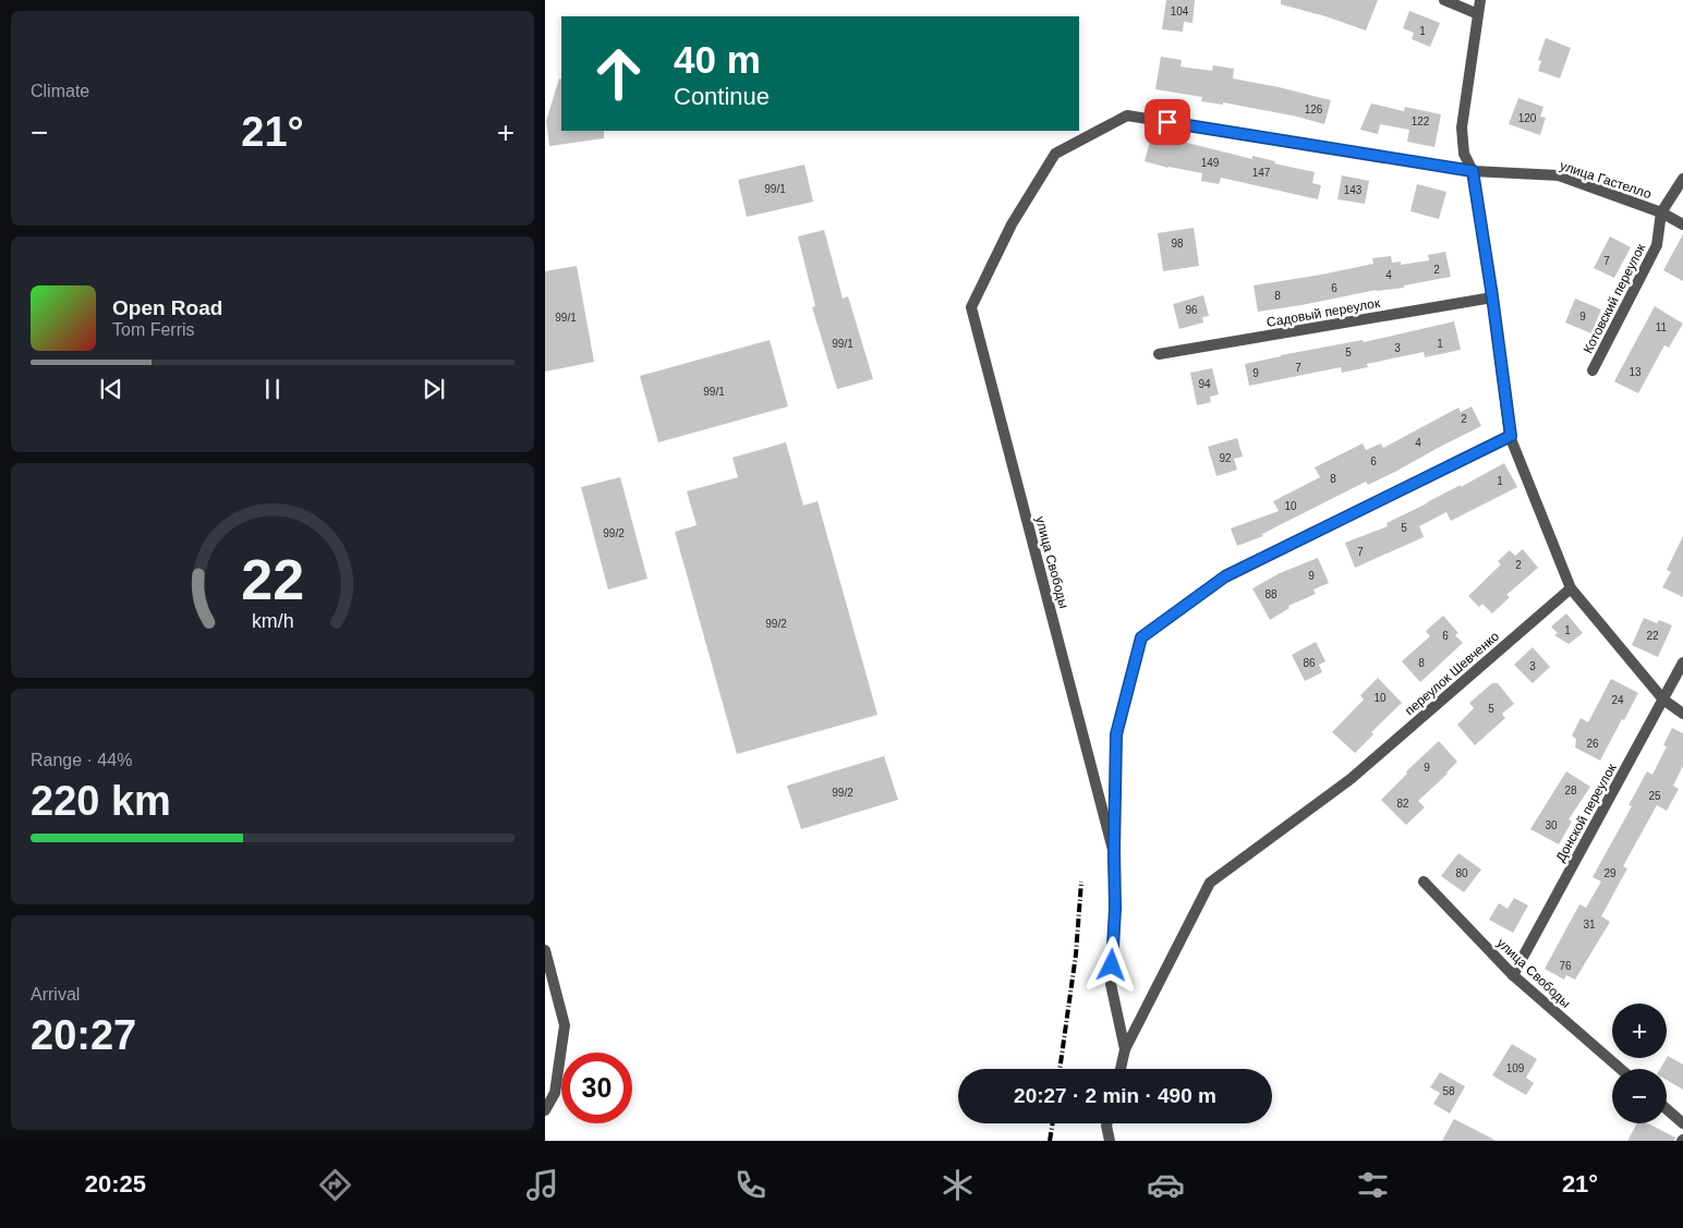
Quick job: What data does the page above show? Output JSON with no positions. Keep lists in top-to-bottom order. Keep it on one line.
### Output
{"streets":{"street":["улица Гастелло","Котовский переулок","Садовый переулок","улица Свободы","переулок Шевченко","Донской переулок"]},"crossings":[["улица Гастелло","Котовский переулок"],["улица Гастелло","улица Свободы"],["улица Свободы","переулок Шевченко"],["улица Свободы","Донской переулок"]],"house_numbers":["104","1","126","120","122","149","147","99/1","143","98","7","2","4","6","8","96","9","99/1","11","99/1","1","3","5","7","13","9","94","99/1","2","4","92","6","8","1","10","5","99/2","7","2","9","88","99/2","1","6","22","86","8","3","10","24","5","26","9","28","99/2","25","82","30","80","29","31","76","109","58"],"page":{"tile":["Climate",["Range · 44%","220 km"],["Arrival","20:27"]],"turn":["40 m","Continue"],"heat":["−","21°","+"],"song":["Open Road","Tom Ferris"],"map_buttons":["+","−"],"limit":"30","trip":"20:27 · 2 min · 490 m","tabs":["20:25","21°"],"gauge":["22","km/h"]}}
